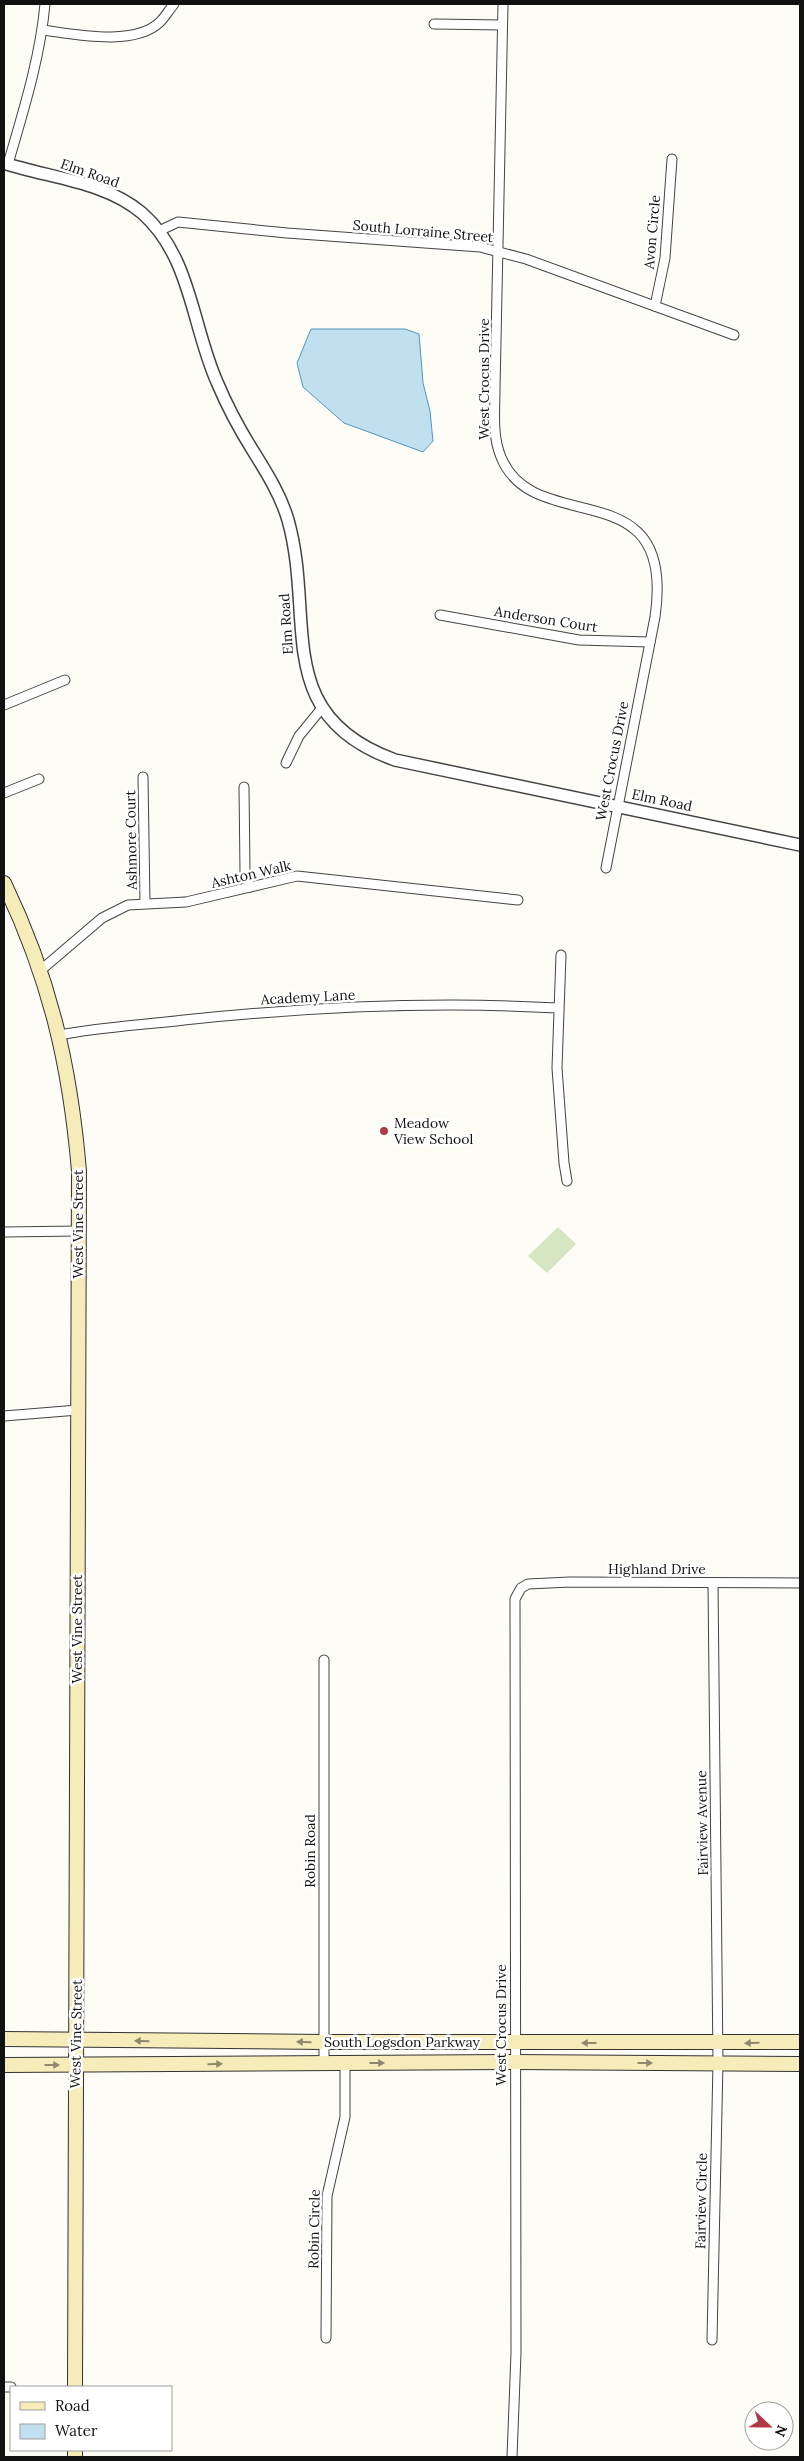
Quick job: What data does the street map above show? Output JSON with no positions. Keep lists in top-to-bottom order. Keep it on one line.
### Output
{"streets":{"main road":["West Vine Street","South Logsdon Parkway"],"street":["Elm Road","South Lorraine Street","Avon Circle","West Crocus Drive","Anderson Court","Ashmore Court","Ashton Walk","Academy Lane","Highland Drive","Fairview Avenue","Robin Road","Fairview Circle","Robin Circle"]},"crossings":[["Elm Road","South Lorraine Street"],["Elm Road","West Crocus Drive"],["South Lorraine Street","Avon Circle"],["South Lorraine Street","West Crocus Drive"],["West Crocus Drive","Anderson Court"],["West Crocus Drive","Highland Drive"],["West Crocus Drive","South Logsdon Parkway"],["Ashmore Court","Ashton Walk"],["Ashton Walk","West Vine Street"],["Academy Lane","West Vine Street"],["West Vine Street","South Logsdon Parkway"],["Highland Drive","Fairview Avenue"],["Fairview Avenue","South Logsdon Parkway"],["Fairview Avenue","Fairview Circle"],["Robin Road","South Logsdon Parkway"],["South Logsdon Parkway","Fairview Circle"],["South Logsdon Parkway","Robin Circle"]],"places":["Meadow View School"],"legend":["Road","Water"],"north":"right"}
